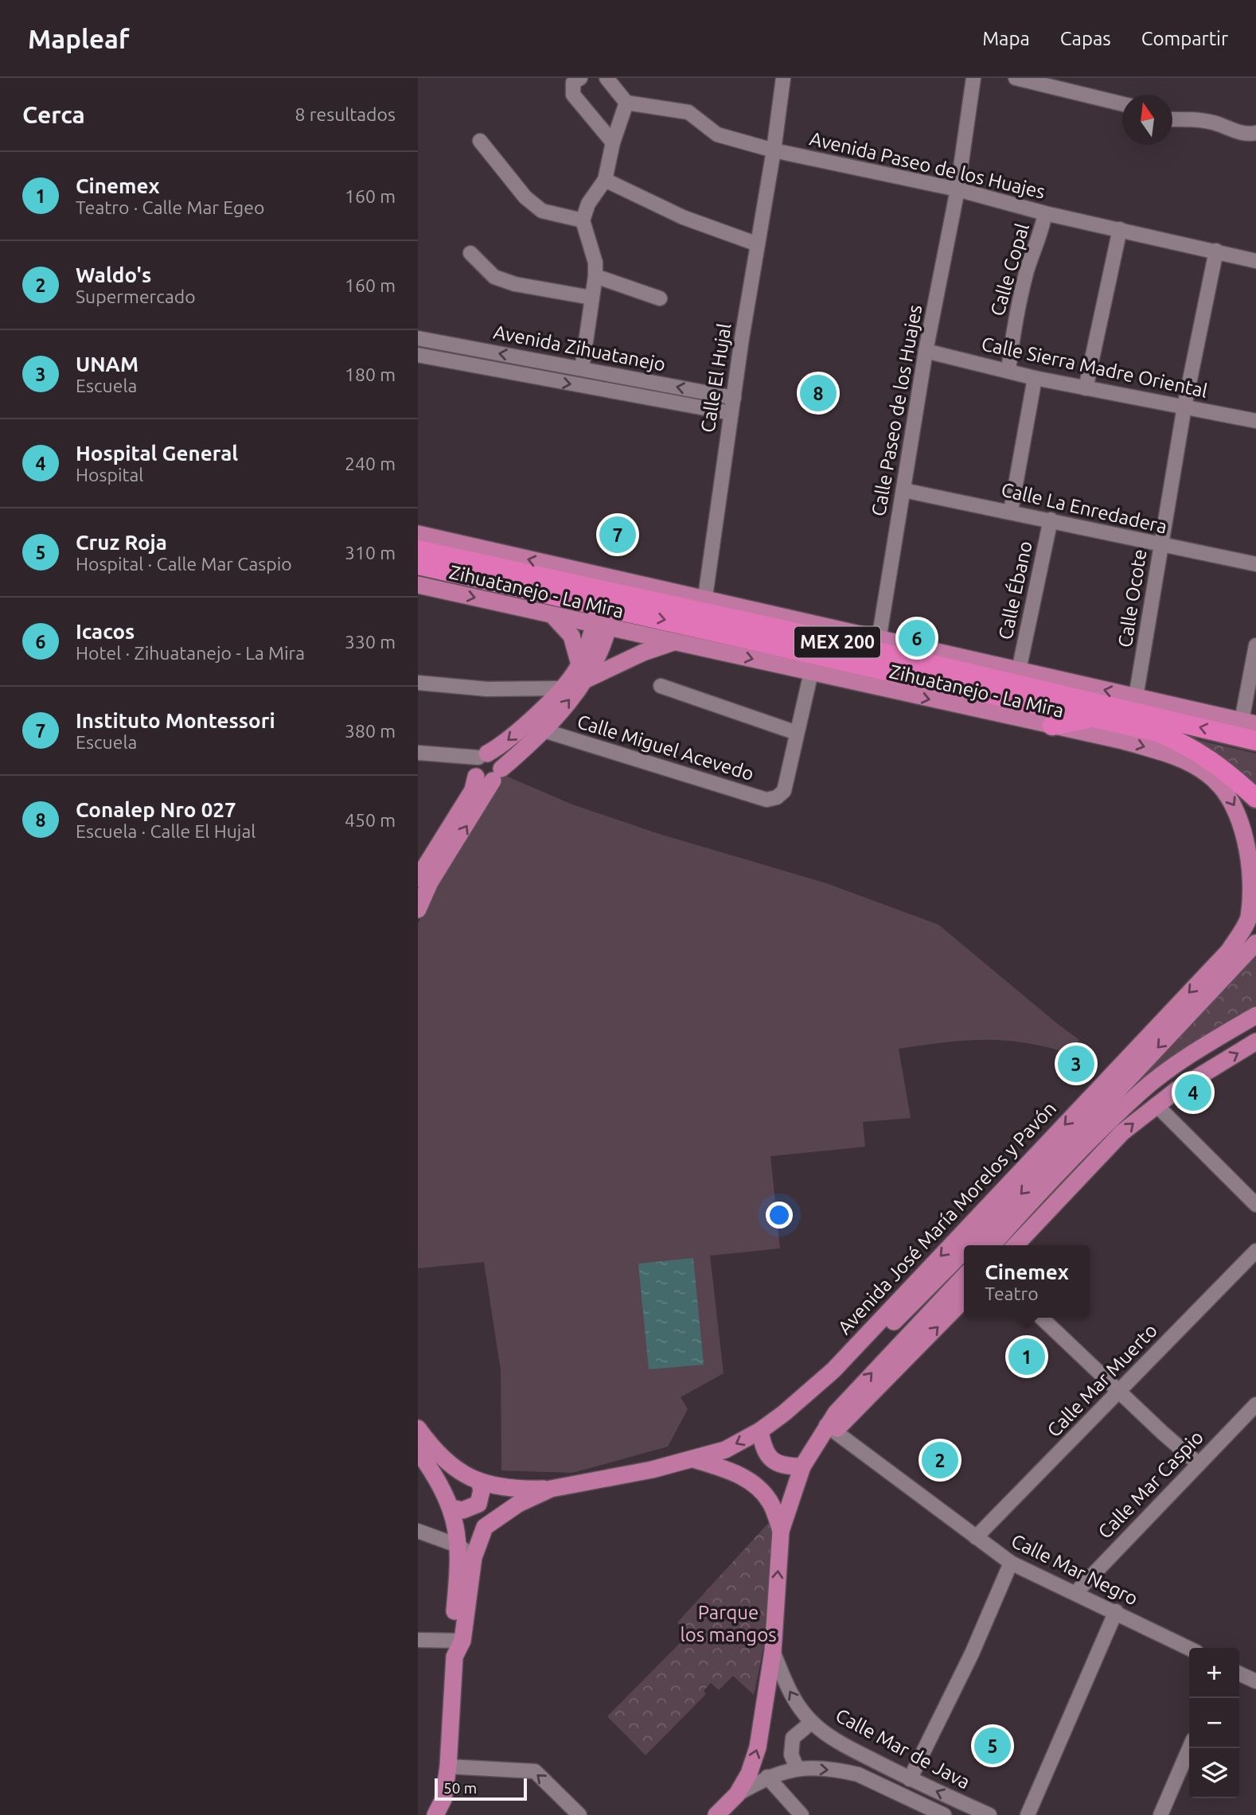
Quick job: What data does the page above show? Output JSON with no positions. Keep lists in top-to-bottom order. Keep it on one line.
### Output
{"streets":{"highway":["Zihuatanejo - La Mira","MEX 200"],"main road":["Avenida José María Morelos y Pavón"],"street":["Avenida Paseo de los Huajes","Calle Copal","Avenida Zihuatanejo","Calle Sierra Madre Oriental","Calle El Hujal","Calle Paseo de los Huajes","Calle La Enredadera","Calle Ébano","Calle Ocote","Calle Miguel Acevedo","Calle Mar Muerto","Calle Mar Caspio","Calle Mar Negro","Calle Mar de Java"]},"crossings":[["Avenida Paseo de los Huajes","Calle Copal"],["Avenida Paseo de los Huajes","Calle El Hujal"],["Avenida Paseo de los Huajes","Calle Paseo de los Huajes"],["Avenida Paseo de los Huajes","Calle Ocote"],["Calle Copal","Calle Sierra Madre Oriental"],["Avenida Zihuatanejo","Calle El Hujal"],["Calle Sierra Madre Oriental","Calle Paseo de los Huajes"],["Calle Sierra Madre Oriental","Calle Ocote"],["Calle El Hujal","Zihuatanejo - La Mira"],["Calle El Hujal","Avenida José María Morelos y Pavón"],["Calle Paseo de los Huajes","Calle La Enredadera"],["Calle La Enredadera","Calle Ébano"],["Calle La Enredadera","Calle Ocote"],["Zihuatanejo - La Mira","Avenida José María Morelos y Pavón"],["Calle Mar Muerto","Calle Mar Negro"],["Calle Mar Caspio","Calle Mar Negro"]],"parks":["Parque los mangos"],"scale_bar":"50 m","north":"top","page":{"header":"Mapleaf","nav":["Mapa","Capas","Compartir"],"heading":["Cerca","8 resultados"],"list":[{"mark":"1","name":"Cinemex","note":"Teatro · Calle Mar Egeo","value":"160 m"},{"mark":"2","name":"Waldo's","note":"Supermercado","value":"160 m"},{"mark":"3","name":"UNAM","note":"Escuela","value":"180 m"},{"mark":"4","name":"Hospital General","note":"Hospital","value":"240 m"},{"mark":"5","name":"Cruz Roja","note":"Hospital · Calle Mar Caspio","value":"310 m"},{"mark":"6","name":"Icacos","note":"Hotel · Zihuatanejo - La Mira","value":"330 m"},{"mark":"7","name":"Instituto Montessori","note":"Escuela","value":"380 m"},{"mark":"8","name":"Conalep Nro 027","note":"Escuela · Calle El Hujal","value":"450 m"}],"pins":["8","7","6","3","4","1","2","5"],"popup":["Cinemex","Teatro"],"map_buttons":["+","−"],"scale":"50 m"}}
